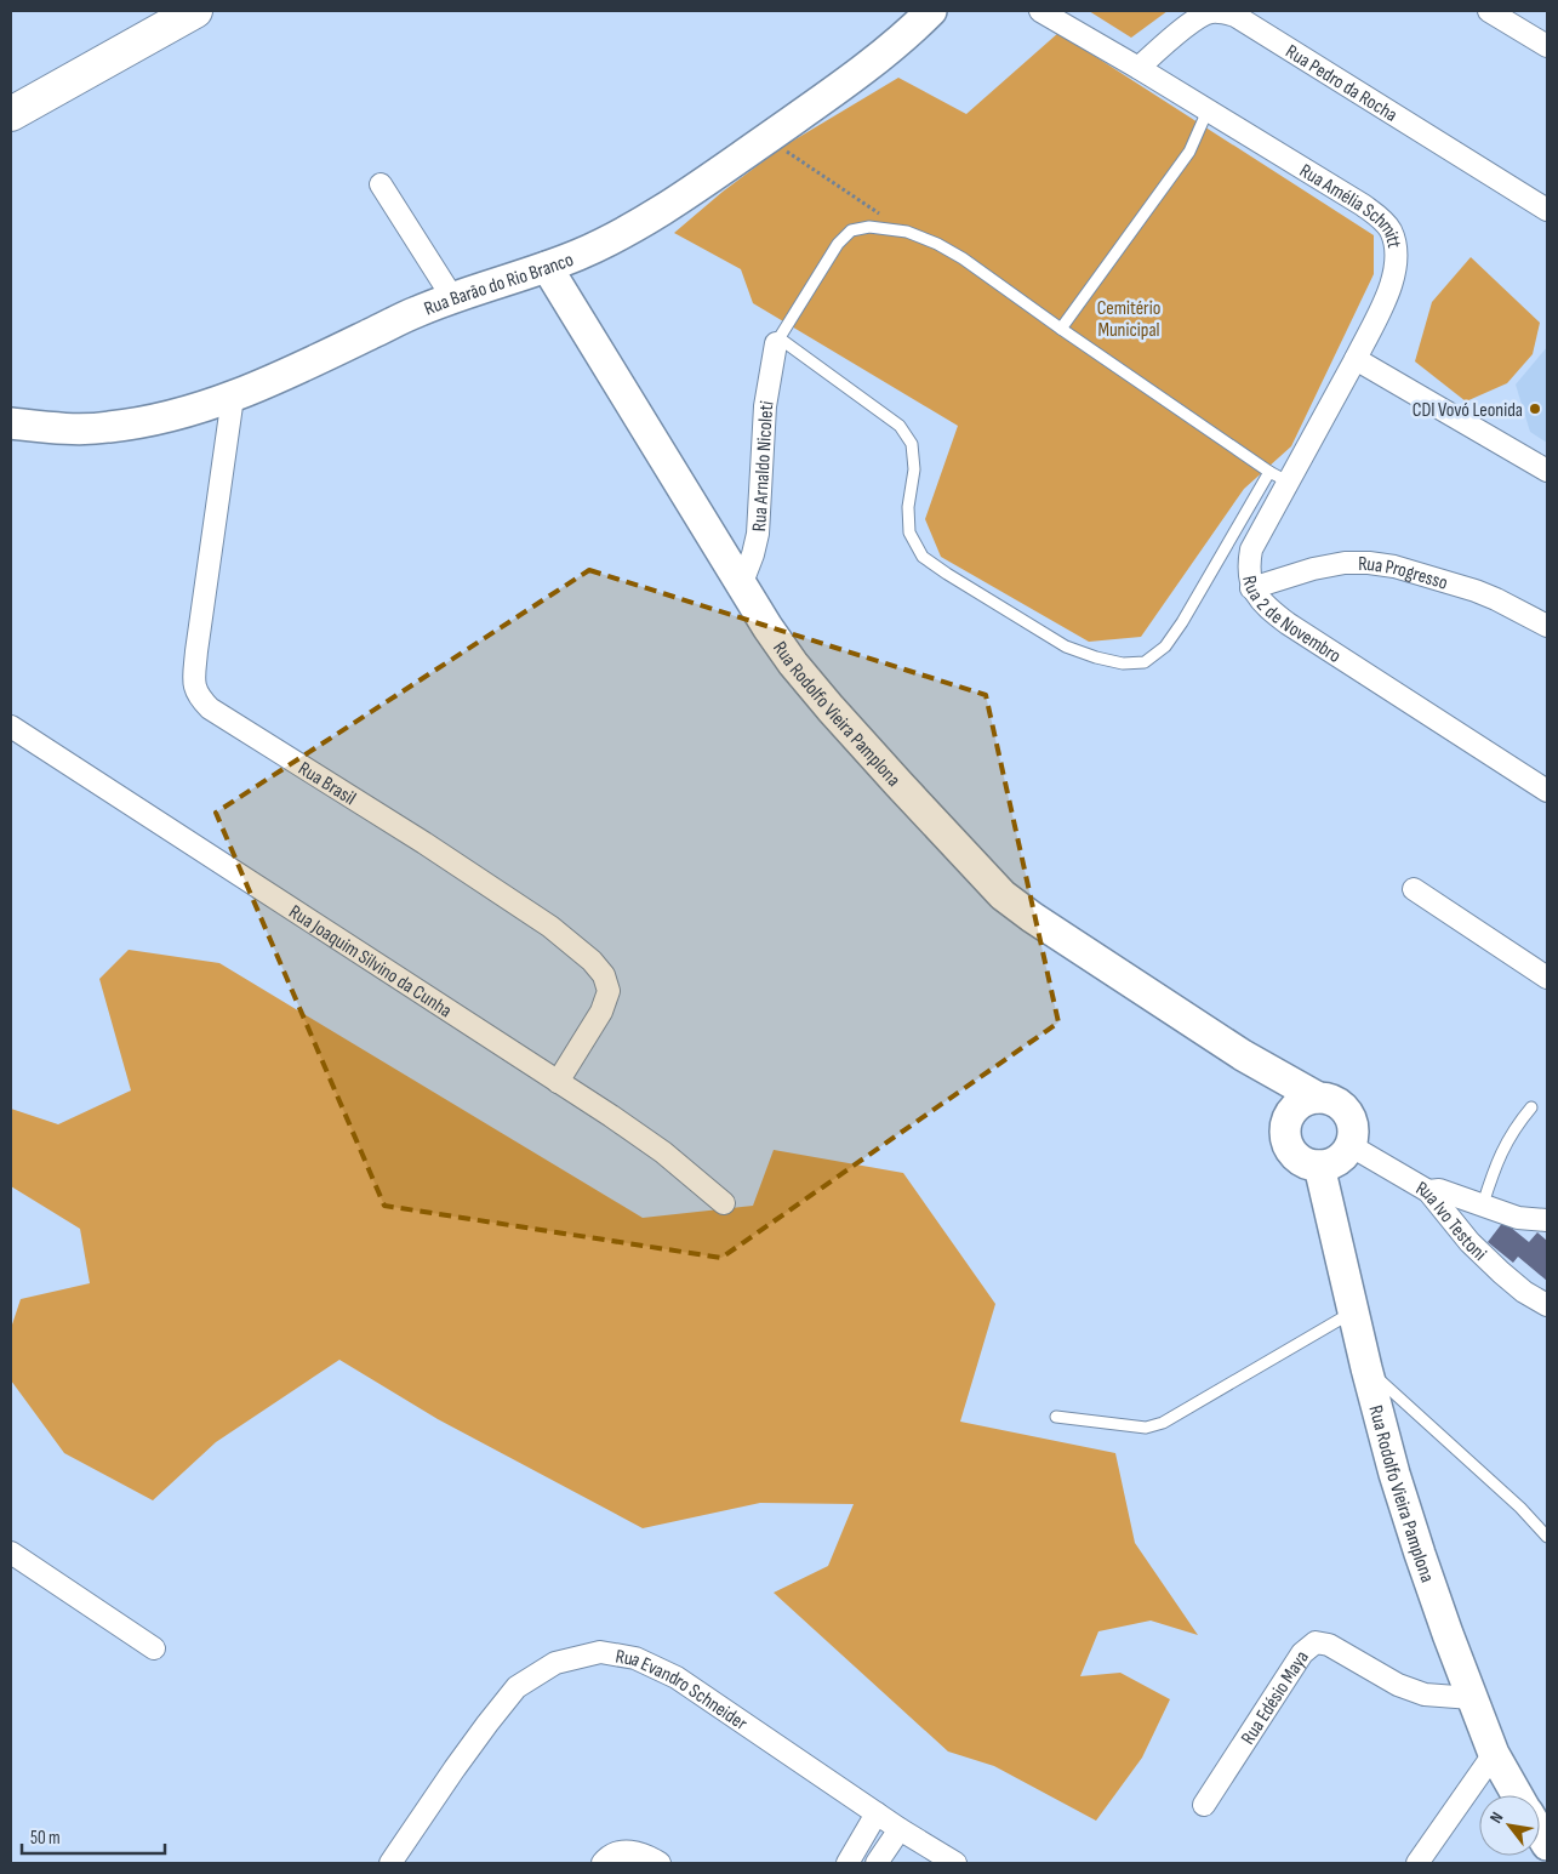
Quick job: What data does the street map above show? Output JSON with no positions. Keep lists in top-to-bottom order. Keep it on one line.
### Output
{"streets":{"street":["Rua Pedro da Rocha","Rua Amélia Schmitt","Rua Barão do Rio Branco","Rua Arnaldo Nicoleti","Rua Progresso","Rua 2 de Novembro","Rua Rodolfo Vieira Pamplona","Rua Brasil","Rua Joaquim Silvino da Cunha","Rua Ivo Testoni","Rua Evandro Schneider","Rua Edésio Maya"]},"crossings":[["Rua Pedro da Rocha","Rua Amélia Schmitt"],["Rua Amélia Schmitt","Rua 2 de Novembro"],["Rua Barão do Rio Branco","Rua Rodolfo Vieira Pamplona"],["Rua Barão do Rio Branco","Rua Brasil"],["Rua Arnaldo Nicoleti","Rua Rodolfo Vieira Pamplona"],["Rua Progresso","Rua 2 de Novembro"],["Rua Rodolfo Vieira Pamplona","Rua Ivo Testoni"],["Rua Rodolfo Vieira Pamplona","Rua Edésio Maya"],["Rua Brasil","Rua Joaquim Silvino da Cunha"]],"parks":["Cemitério Municipal"],"places":["CDI Vovó Leonida"],"scale_bar":"50 m","north":"top left"}
